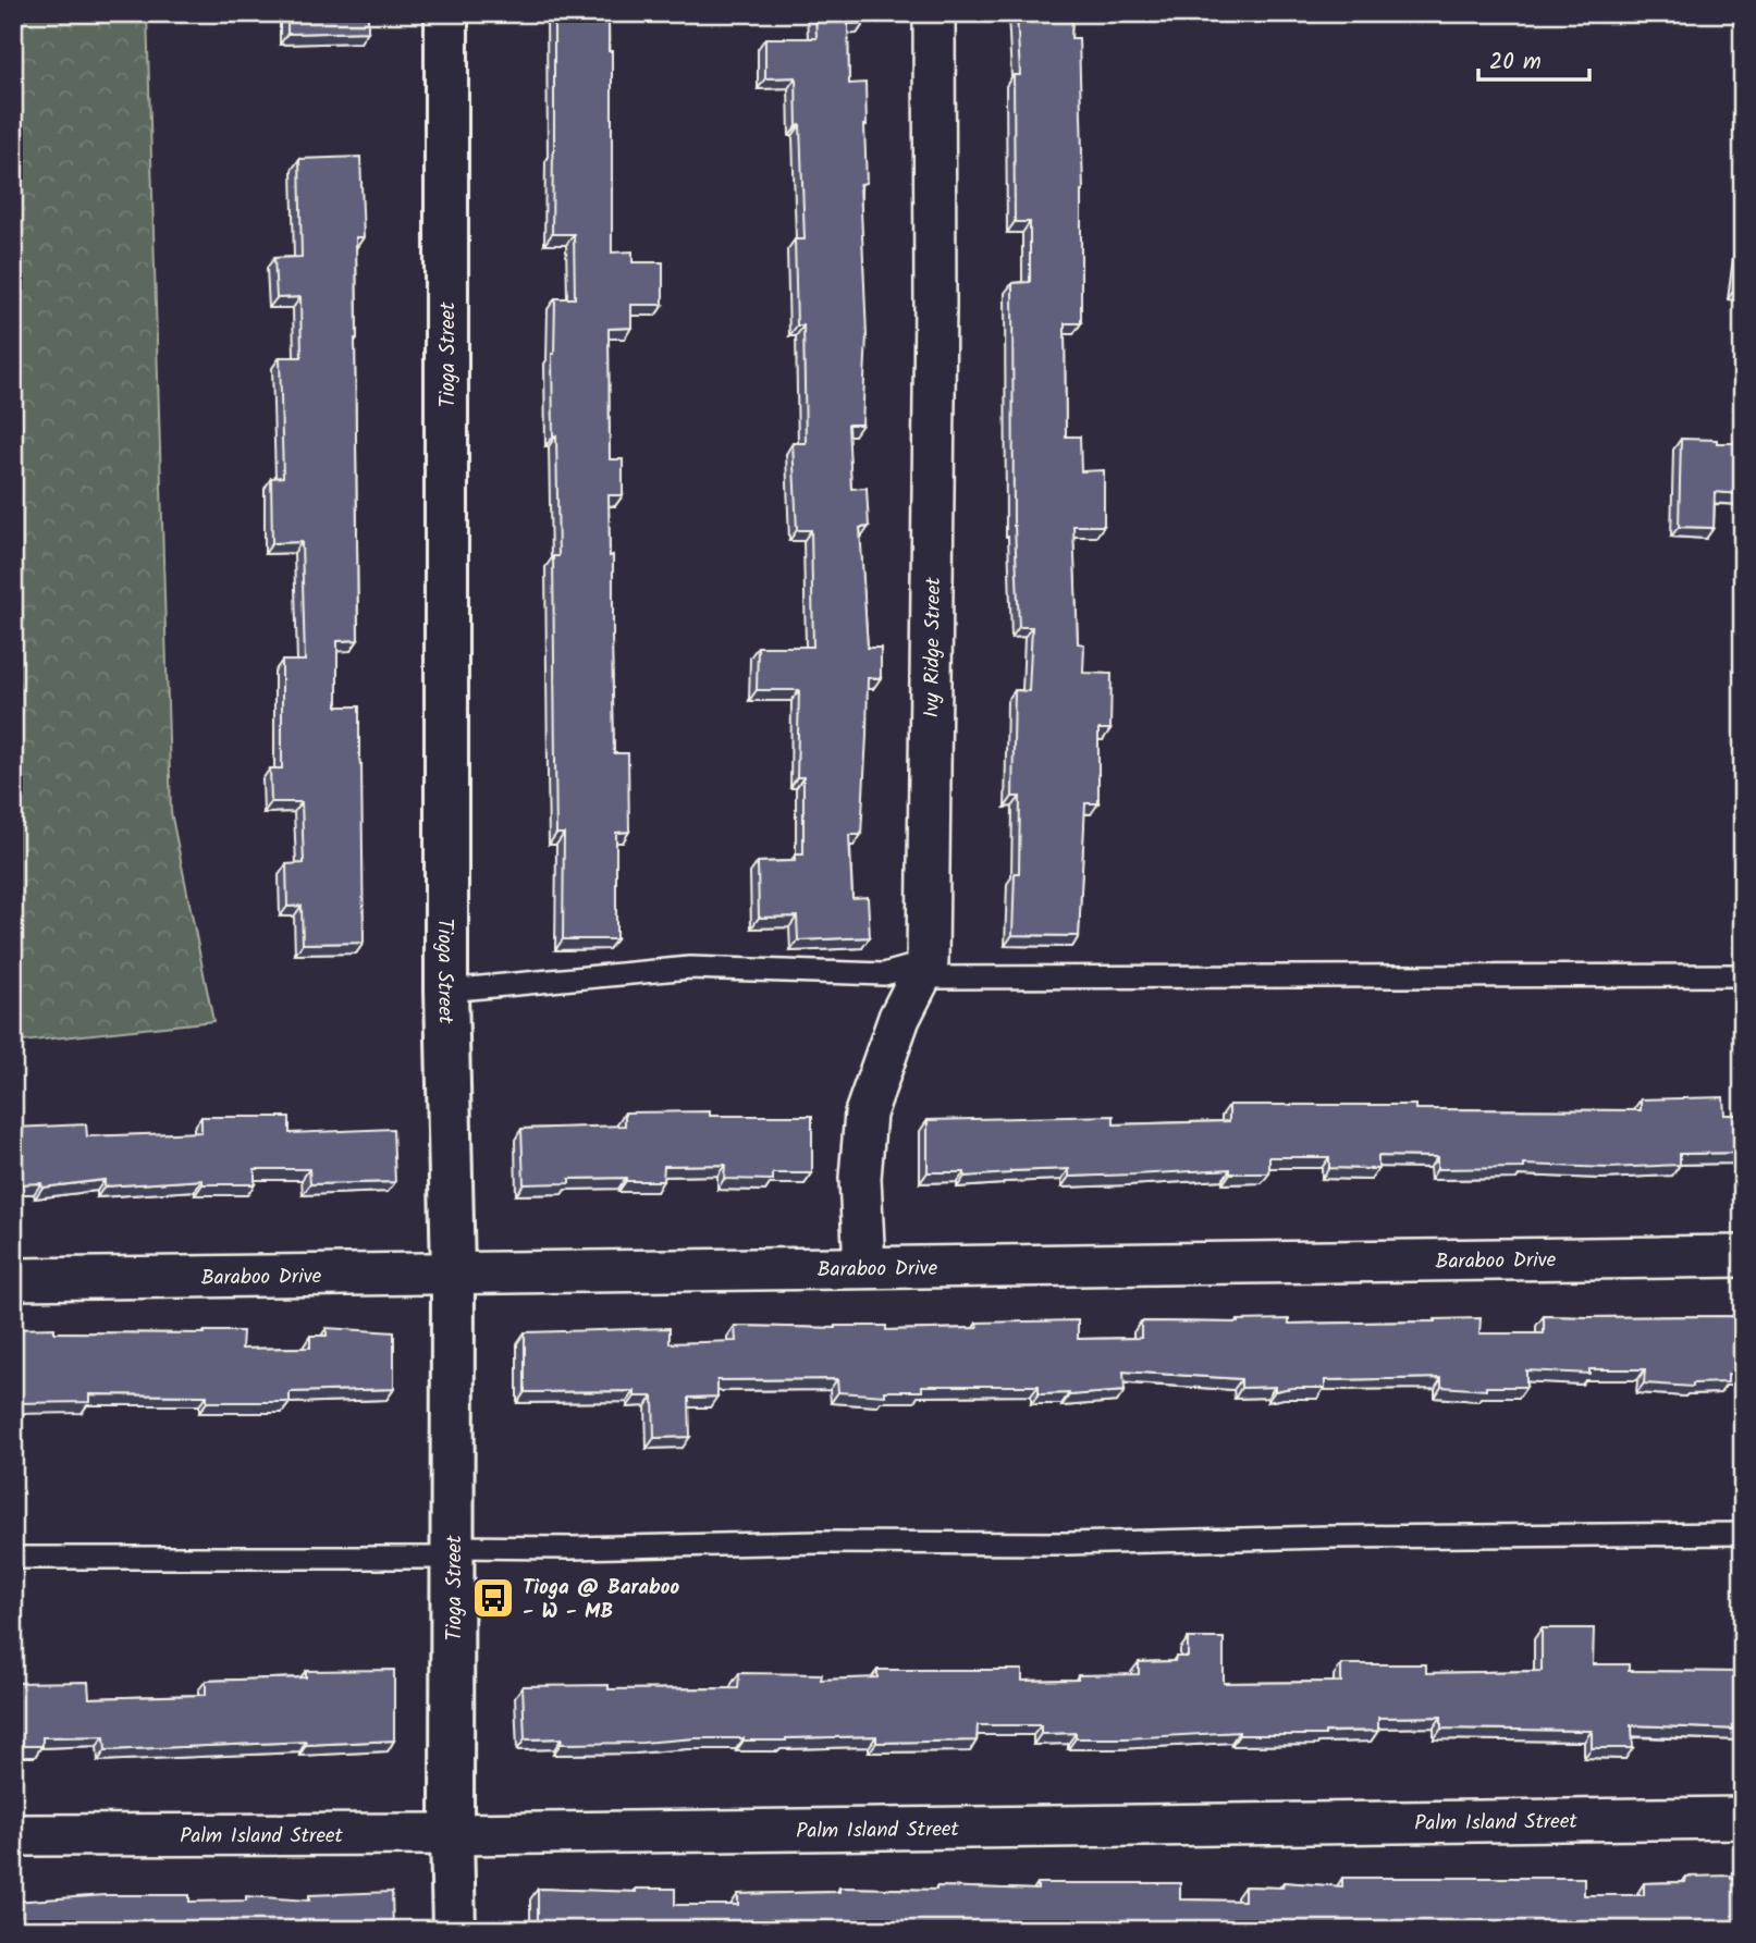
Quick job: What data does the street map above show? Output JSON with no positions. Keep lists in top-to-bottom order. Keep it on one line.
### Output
{"streets":{"street":["Tioga Street","Ivy Ridge Street","Baraboo Drive","Palm Island Street"]},"crossings":[["Tioga Street","Baraboo Drive"],["Tioga Street","Palm Island Street"],["Ivy Ridge Street","Baraboo Drive"]],"places":{"bus stop":["Tioga @ Baraboo - W - MB"]},"scale_bar":"20 m"}
